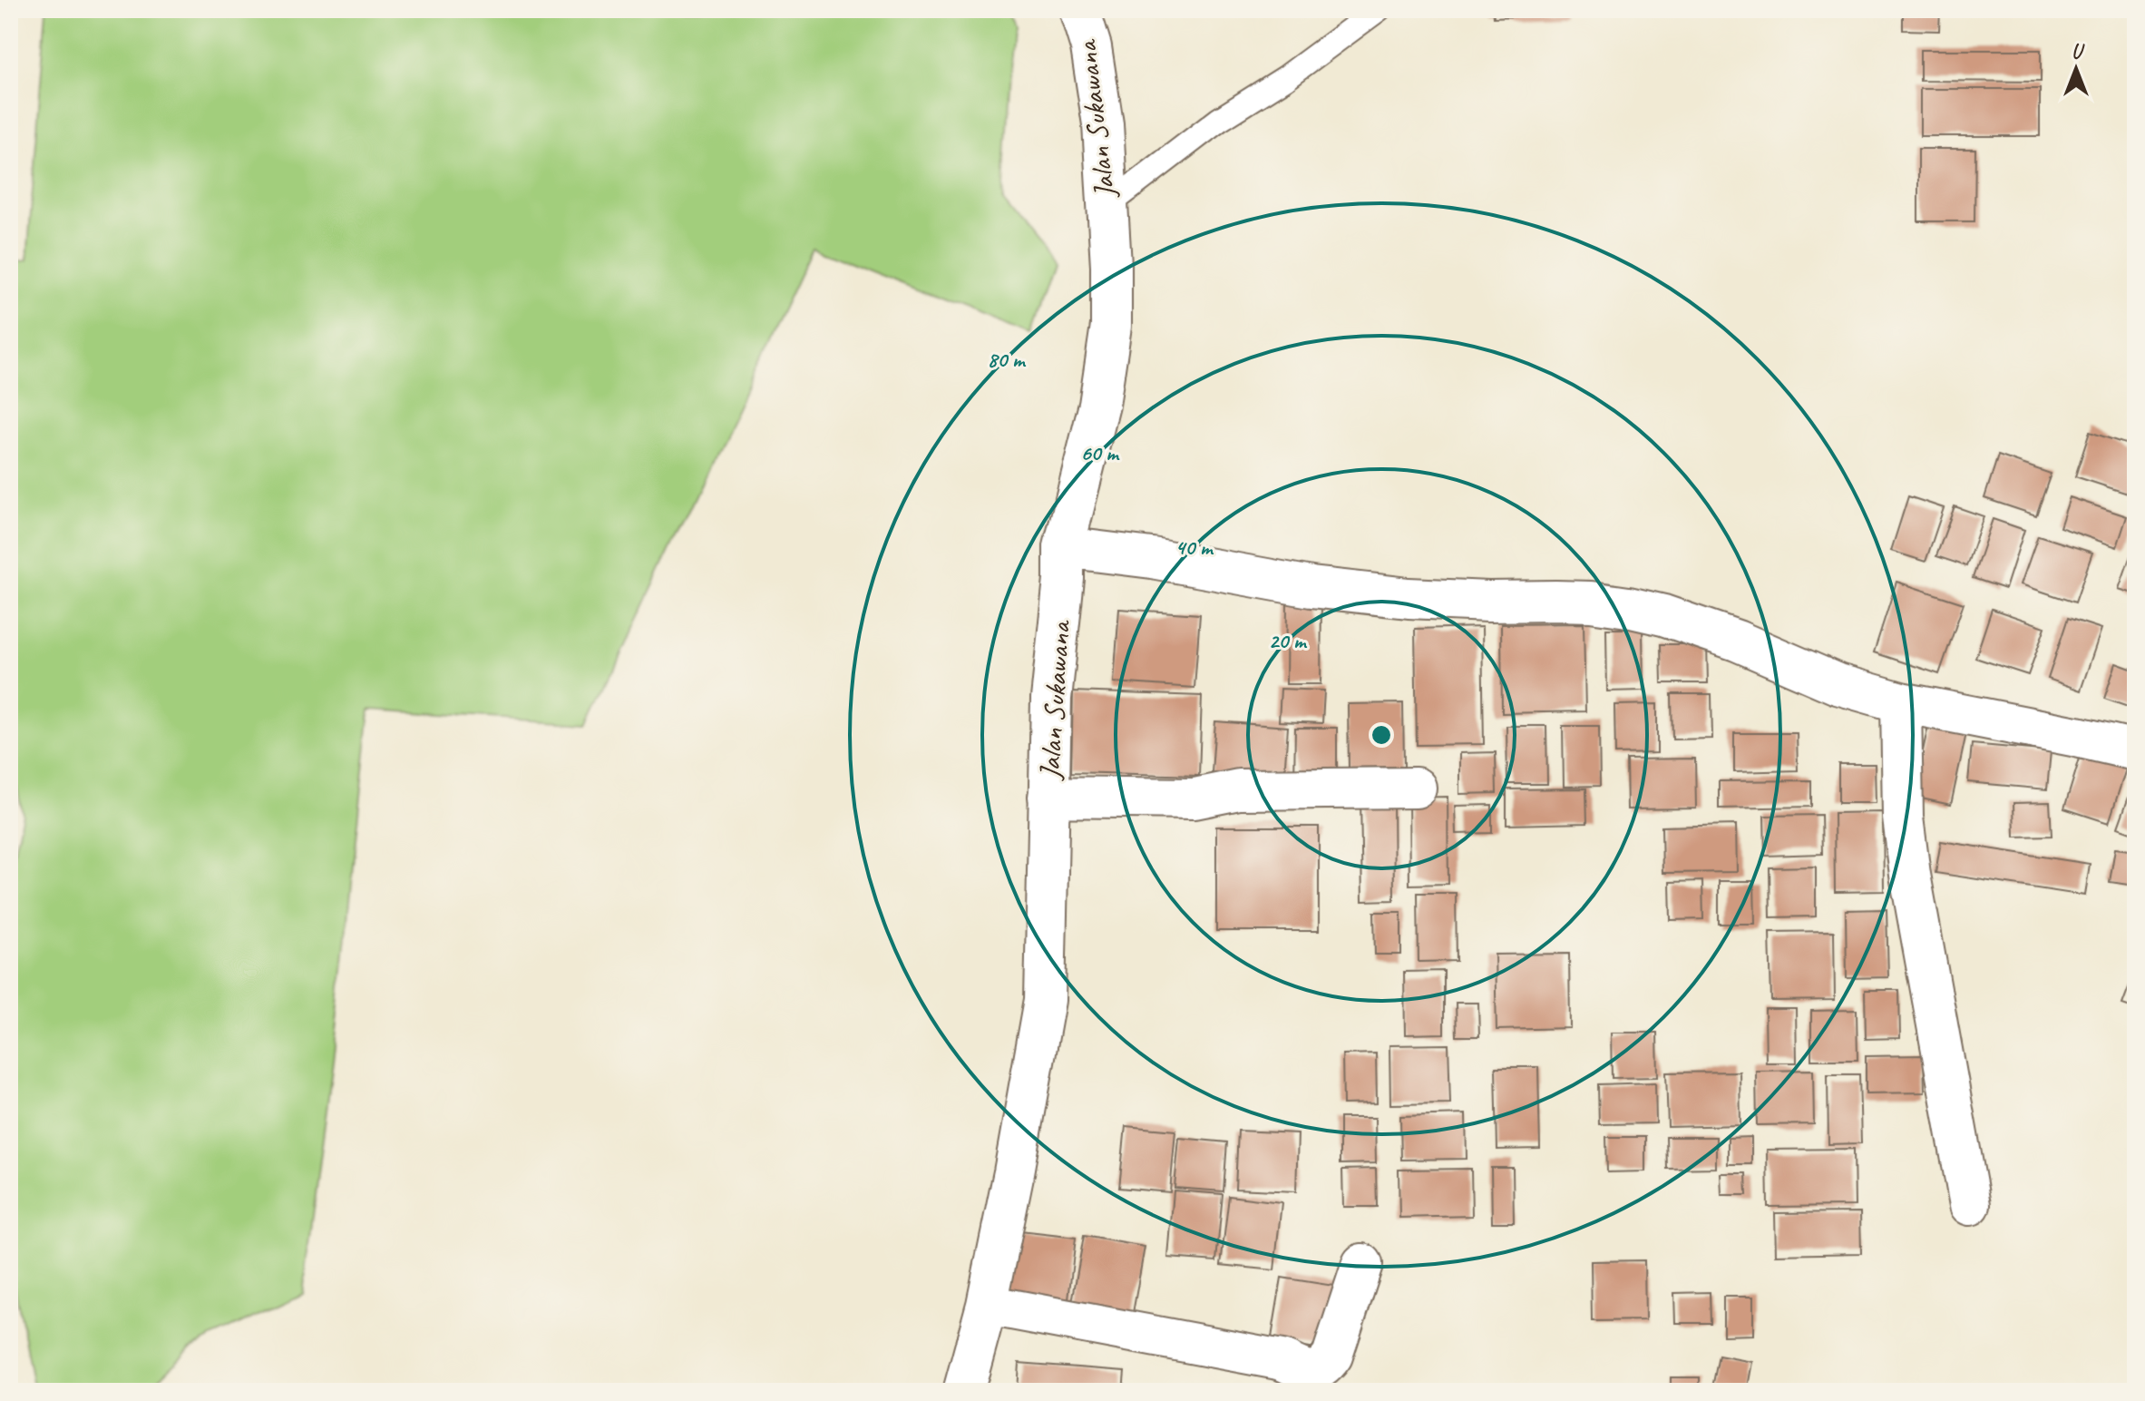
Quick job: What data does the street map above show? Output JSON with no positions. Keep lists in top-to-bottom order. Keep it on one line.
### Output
{"streets":{"street":["Jalan Sukawana"]},"north":"top","rings":["80 m","60 m","40 m","20 m"]}
